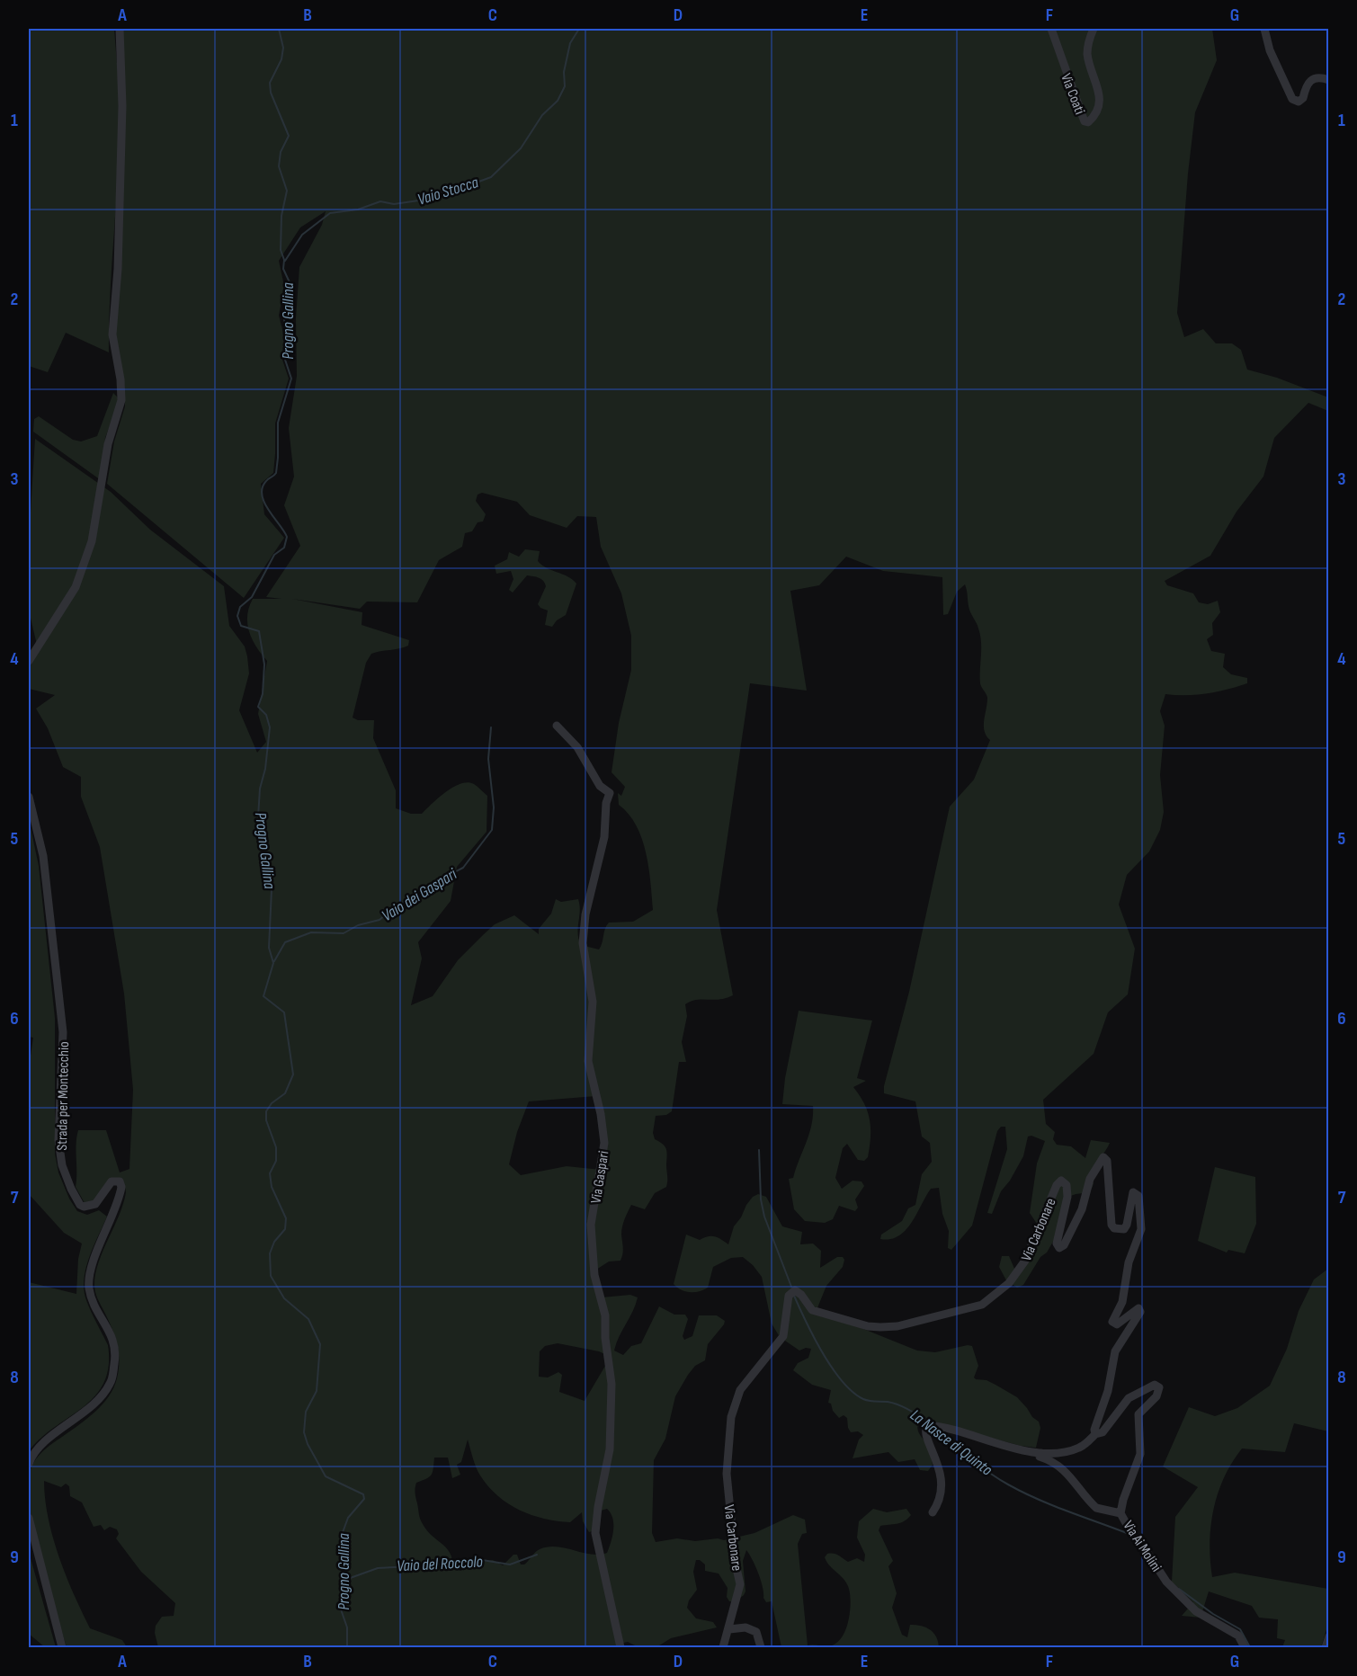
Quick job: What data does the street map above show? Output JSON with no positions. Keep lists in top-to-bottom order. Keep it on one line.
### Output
{"streets":{"street":["Via Coati","Strada per Montecchio","Via Gaspari","Via Carbonare","Via Ai Molini"]},"water":["Vaio Stocca","Progno Gallina","Vaio dei Gaspari","La Nasce di Quinto","Vaio del Roccolo"],"grid":{"columns":["A","B","C","D","E","F","G"],"rows":["1","2","3","4","5","6","7","8","9"]}}
